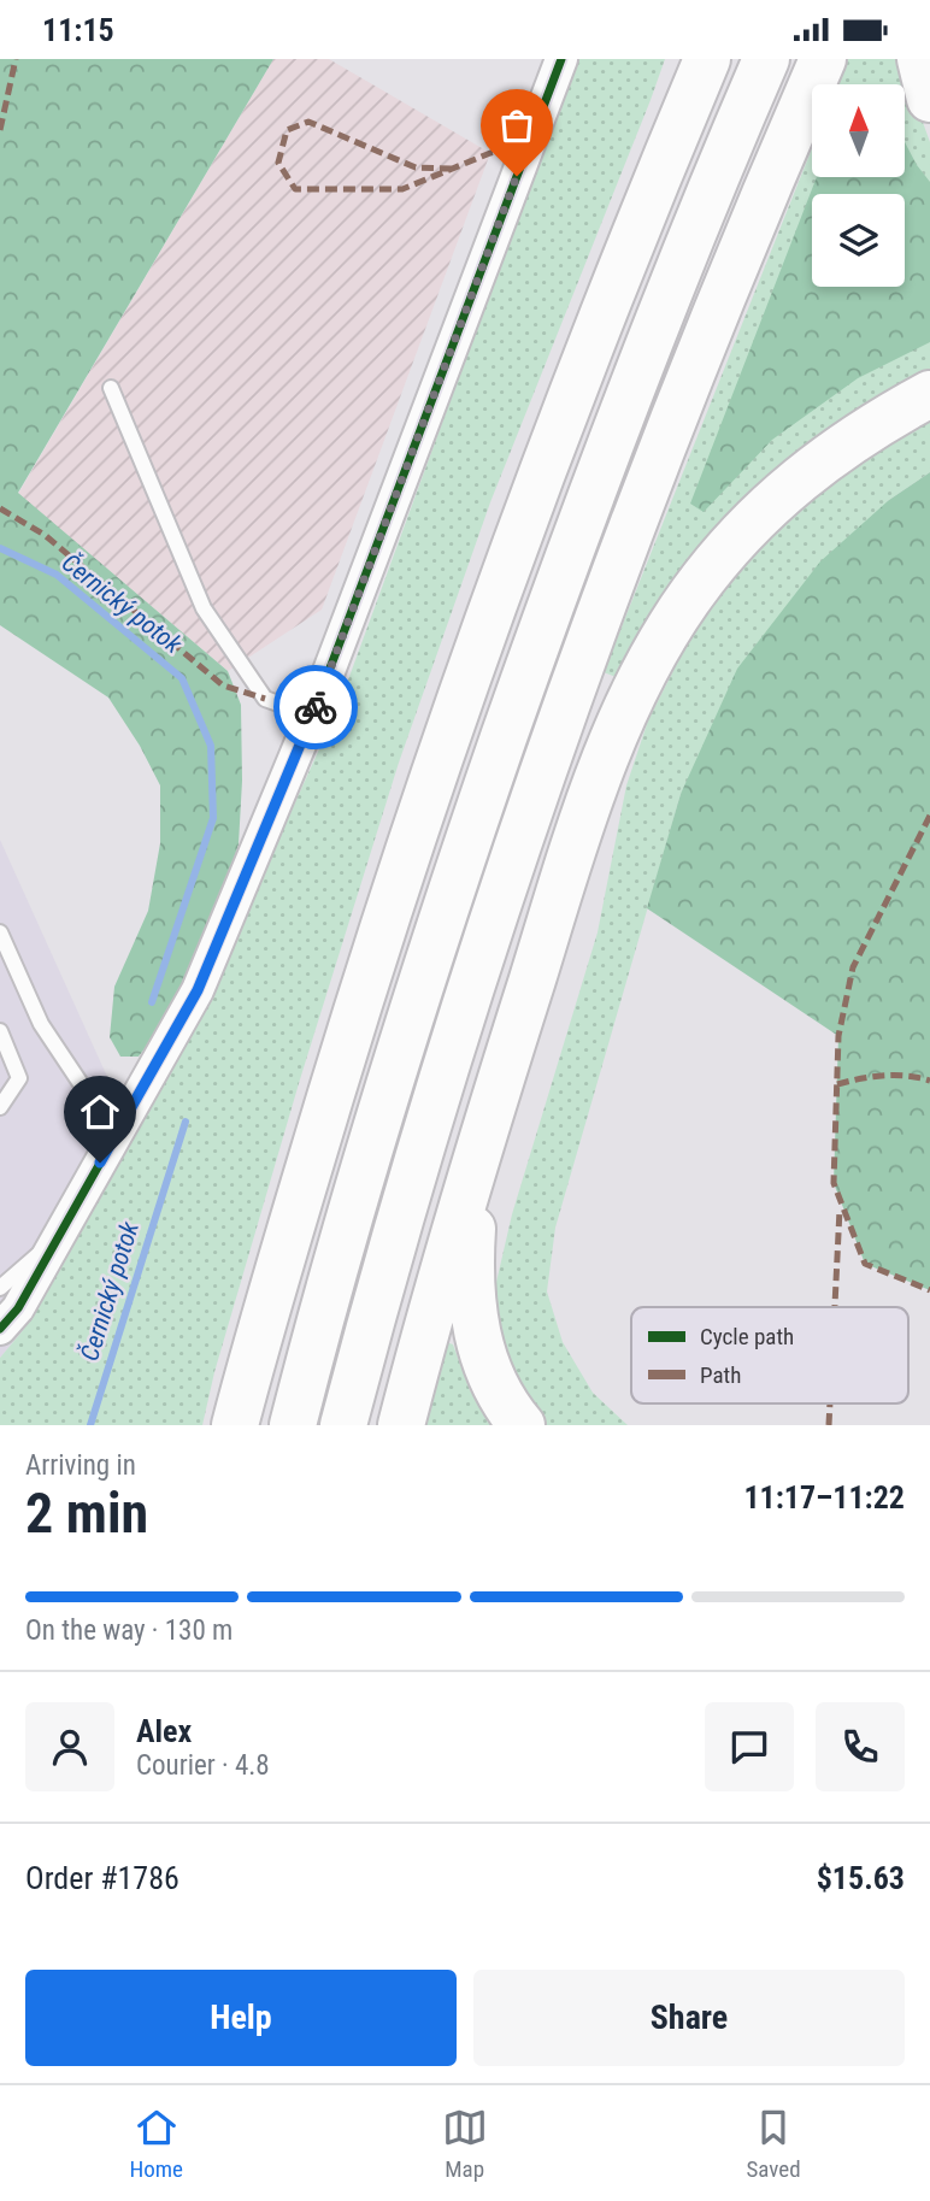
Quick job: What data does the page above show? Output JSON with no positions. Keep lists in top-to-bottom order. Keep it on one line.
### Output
{"water":["Černický potok"],"legend":["Cycle path","Path"],"north":"top","page":{"status":"11:15","heading":["2 min","Arriving in","11:17–11:22"],"panel":["Alex","Courier · 4.8","Order #1786","$15.63"],"bar":"On the way · 130 m","buttons":["Help","Share"],"tabs":["Home","Map","Saved"]}}
